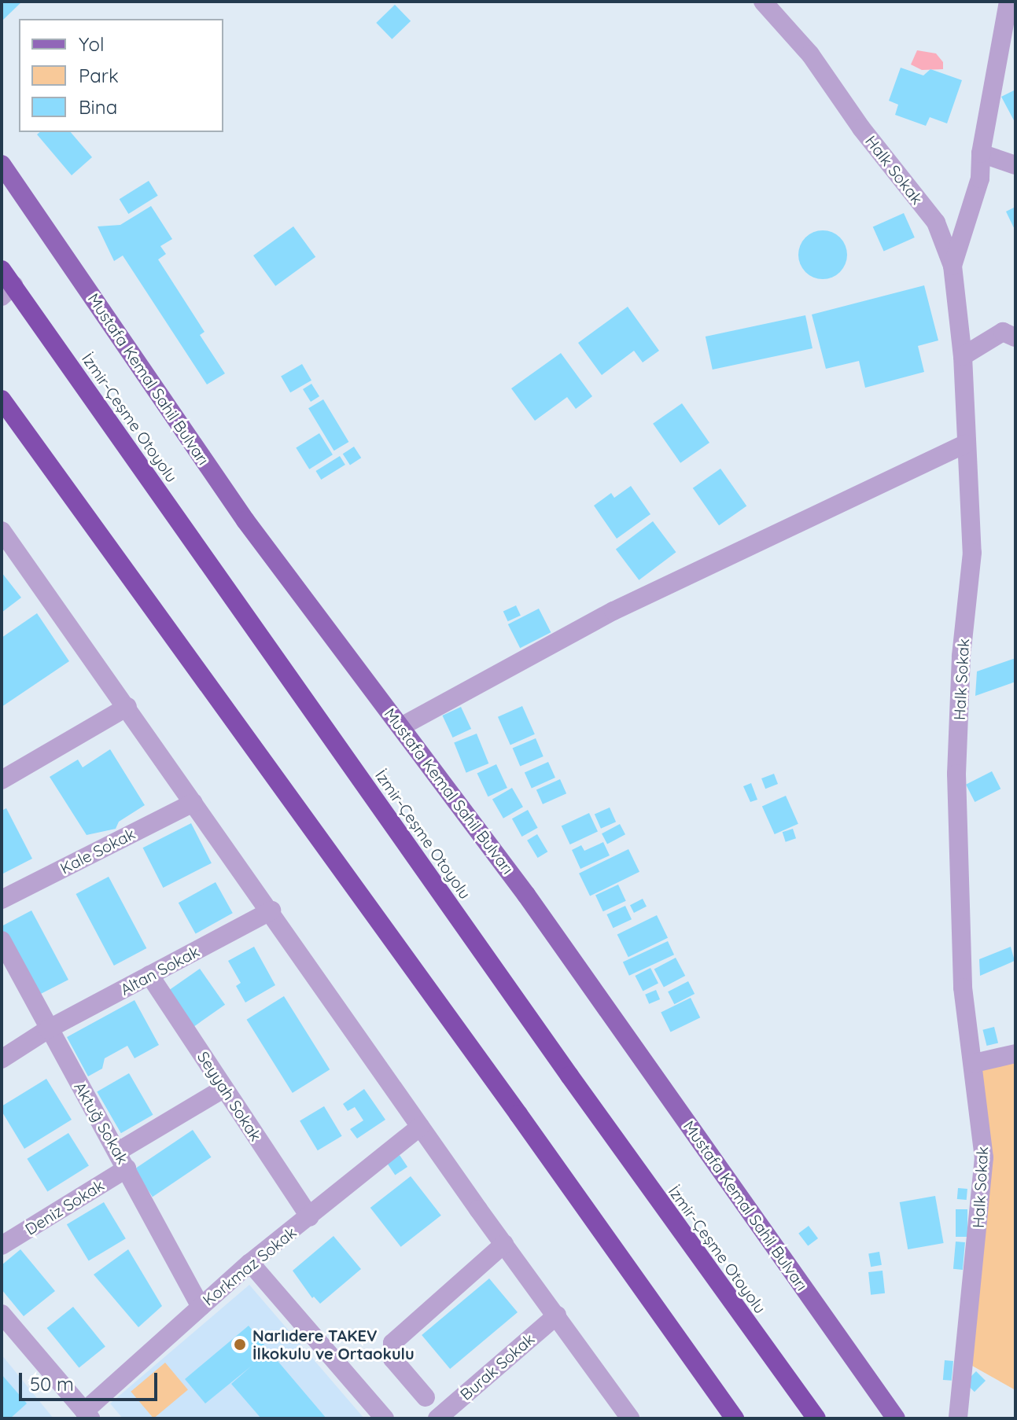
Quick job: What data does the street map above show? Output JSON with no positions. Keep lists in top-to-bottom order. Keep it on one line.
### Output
{"streets":{"highway":["İzmir-Çeşme Otoyolu"],"main road":["Mustafa Kemal Sahil Bulvarı"],"street":["Halk Sokak","Kale Sokak","Altan Sokak","Seyyah Sokak","Aktuğ Sokak","Deniz Sokak","Korkmaz Sokak","Burak Sokak"]},"crossings":[["Altan Sokak","Seyyah Sokak"],["Altan Sokak","Aktuğ Sokak"],["Seyyah Sokak","Deniz Sokak"],["Seyyah Sokak","Korkmaz Sokak"],["Aktuğ Sokak","Deniz Sokak"],["Aktuğ Sokak","Korkmaz Sokak"]],"places":["Narlıdere TAKEV İlkokulu ve Ortaokulu"],"legend":["Yol","Park","Bina"],"scale_bar":"50 m"}
